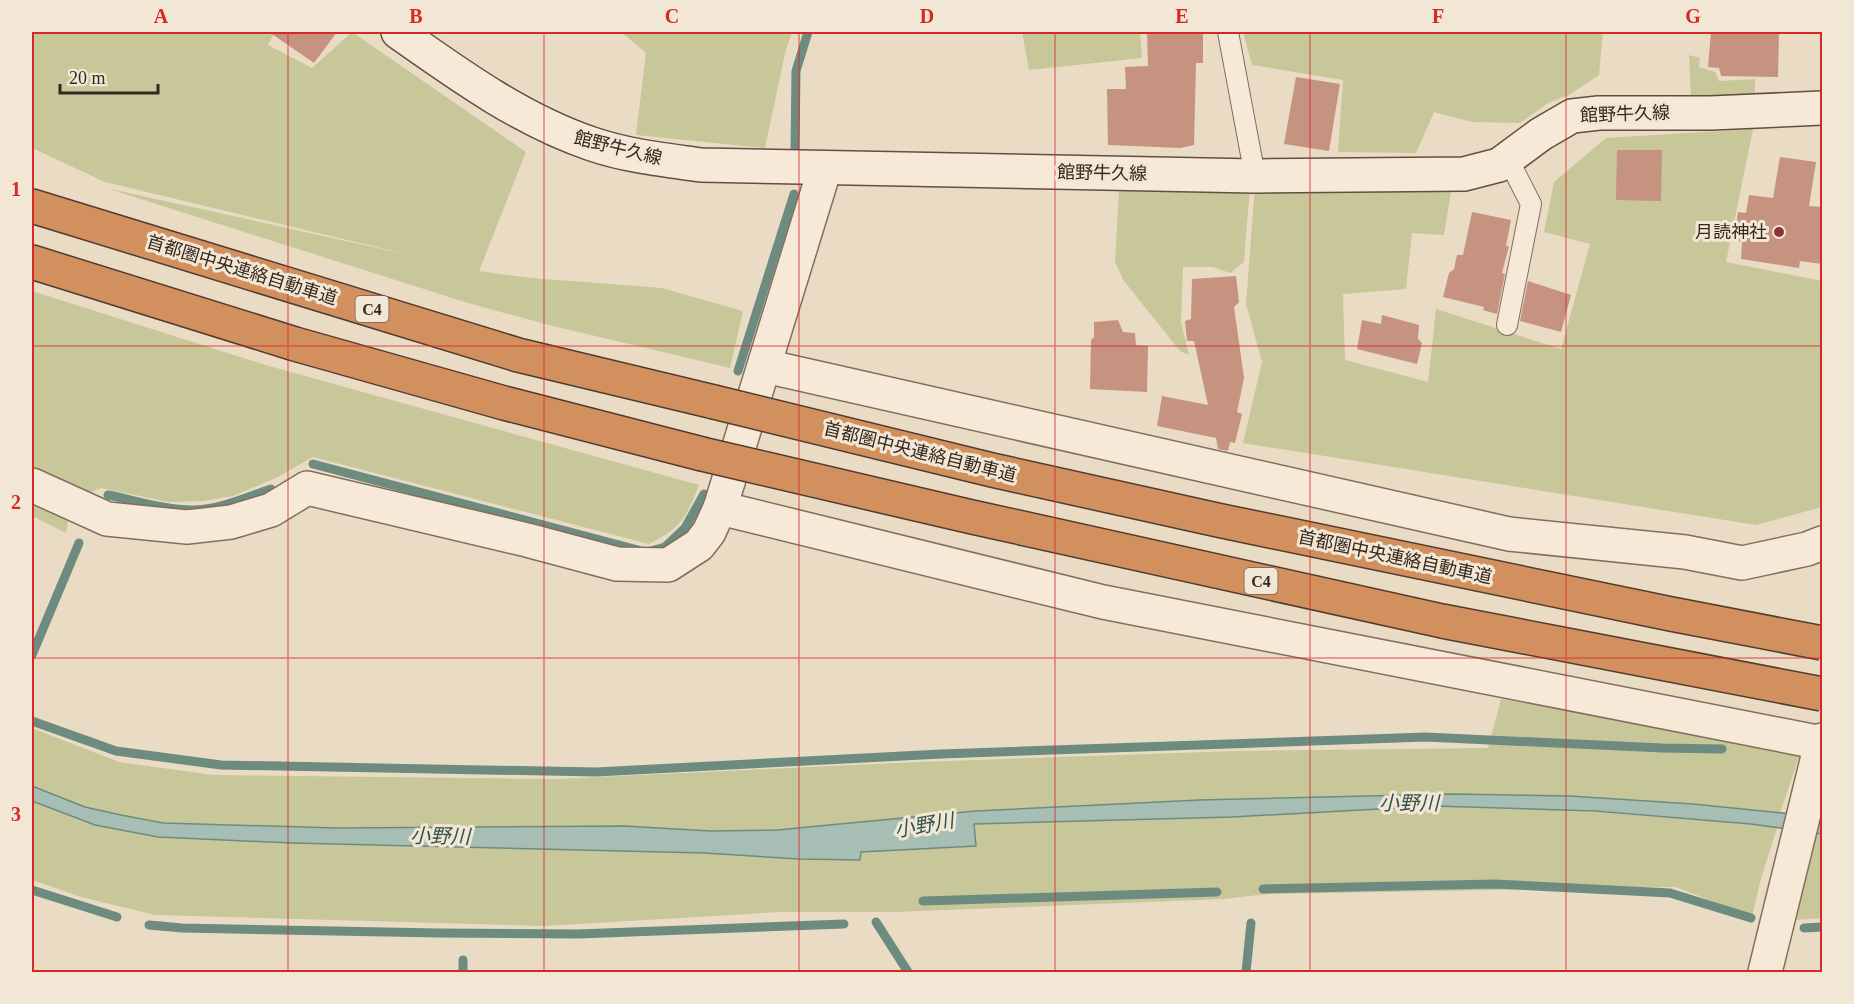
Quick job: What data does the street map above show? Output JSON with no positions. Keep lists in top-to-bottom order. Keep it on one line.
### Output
{"streets":{"highway":["首都圏中央連絡自動車道","C4"],"street":["館野牛久線"]},"water":["小野川"],"places":["月読神社"],"scale_bar":"20 m","grid":{"columns":["A","B","C","D","E","F","G"],"rows":["1","2","3"]}}
